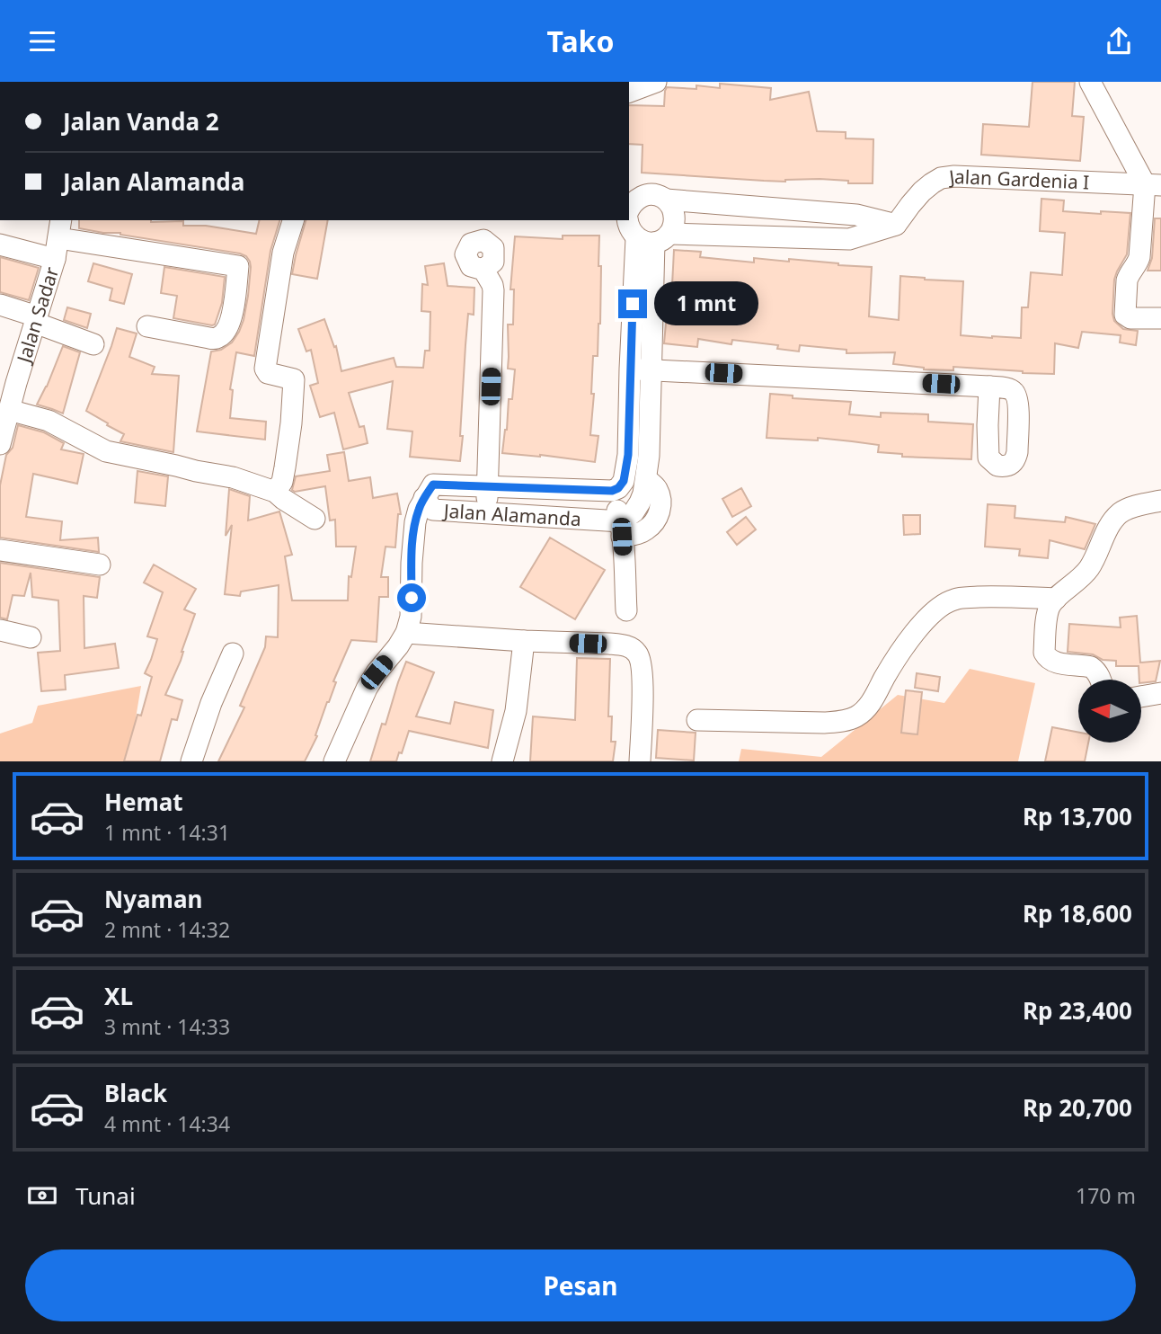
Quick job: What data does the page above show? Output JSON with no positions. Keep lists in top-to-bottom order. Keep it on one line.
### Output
{"streets":{"street":["Jalan Gardenia I","Jalan Sadar","Jalan Alamanda"]},"north":"left","page":{"header":"Tako","banner":["Jalan Vanda 2","Jalan Alamanda"],"bubble":"1 mnt","list":[{"name":"Hemat","note":"1 mnt · 14:31","value":"Rp 13,700"},{"name":"Nyaman","note":"2 mnt · 14:32","value":"Rp 18,600"},{"name":"XL","note":"3 mnt · 14:33","value":"Rp 23,400"},{"name":"Black","note":"4 mnt · 14:34","value":"Rp 20,700"}],"pay":["Tunai","170 m"],"buttons":"Pesan"}}
